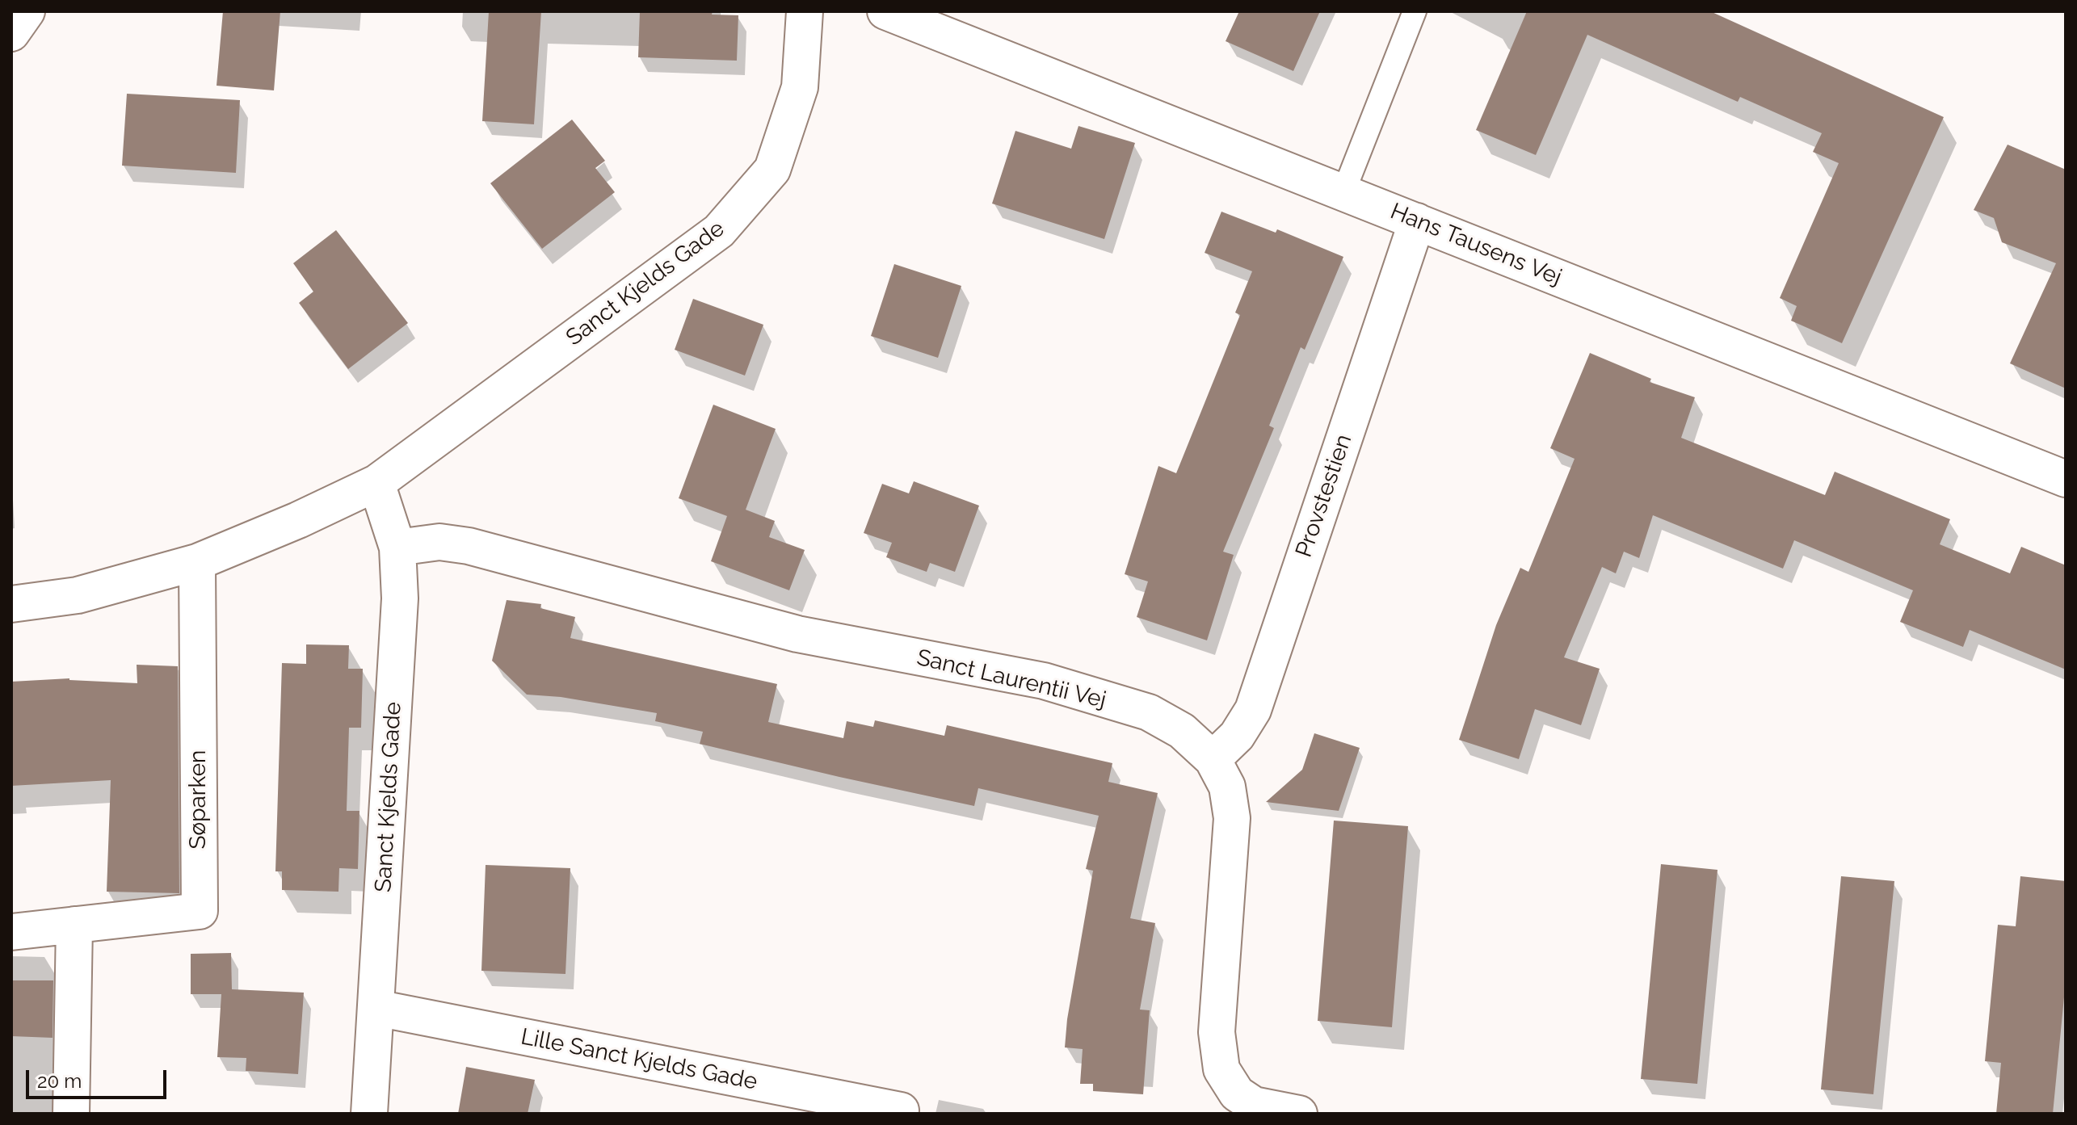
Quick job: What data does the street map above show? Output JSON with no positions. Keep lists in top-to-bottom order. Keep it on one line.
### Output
{"streets":{"street":["Hans Tausens Vej","Sanct Kjelds Gade","Provstestien","Sanct Laurentii Vej","Søparken","Lille Sanct Kjelds Gade"]},"crossings":[["Hans Tausens Vej","Provstestien"],["Sanct Kjelds Gade","Sanct Laurentii Vej"],["Sanct Kjelds Gade","Søparken"],["Sanct Kjelds Gade","Lille Sanct Kjelds Gade"],["Provstestien","Sanct Laurentii Vej"]],"scale_bar":"20 m"}
